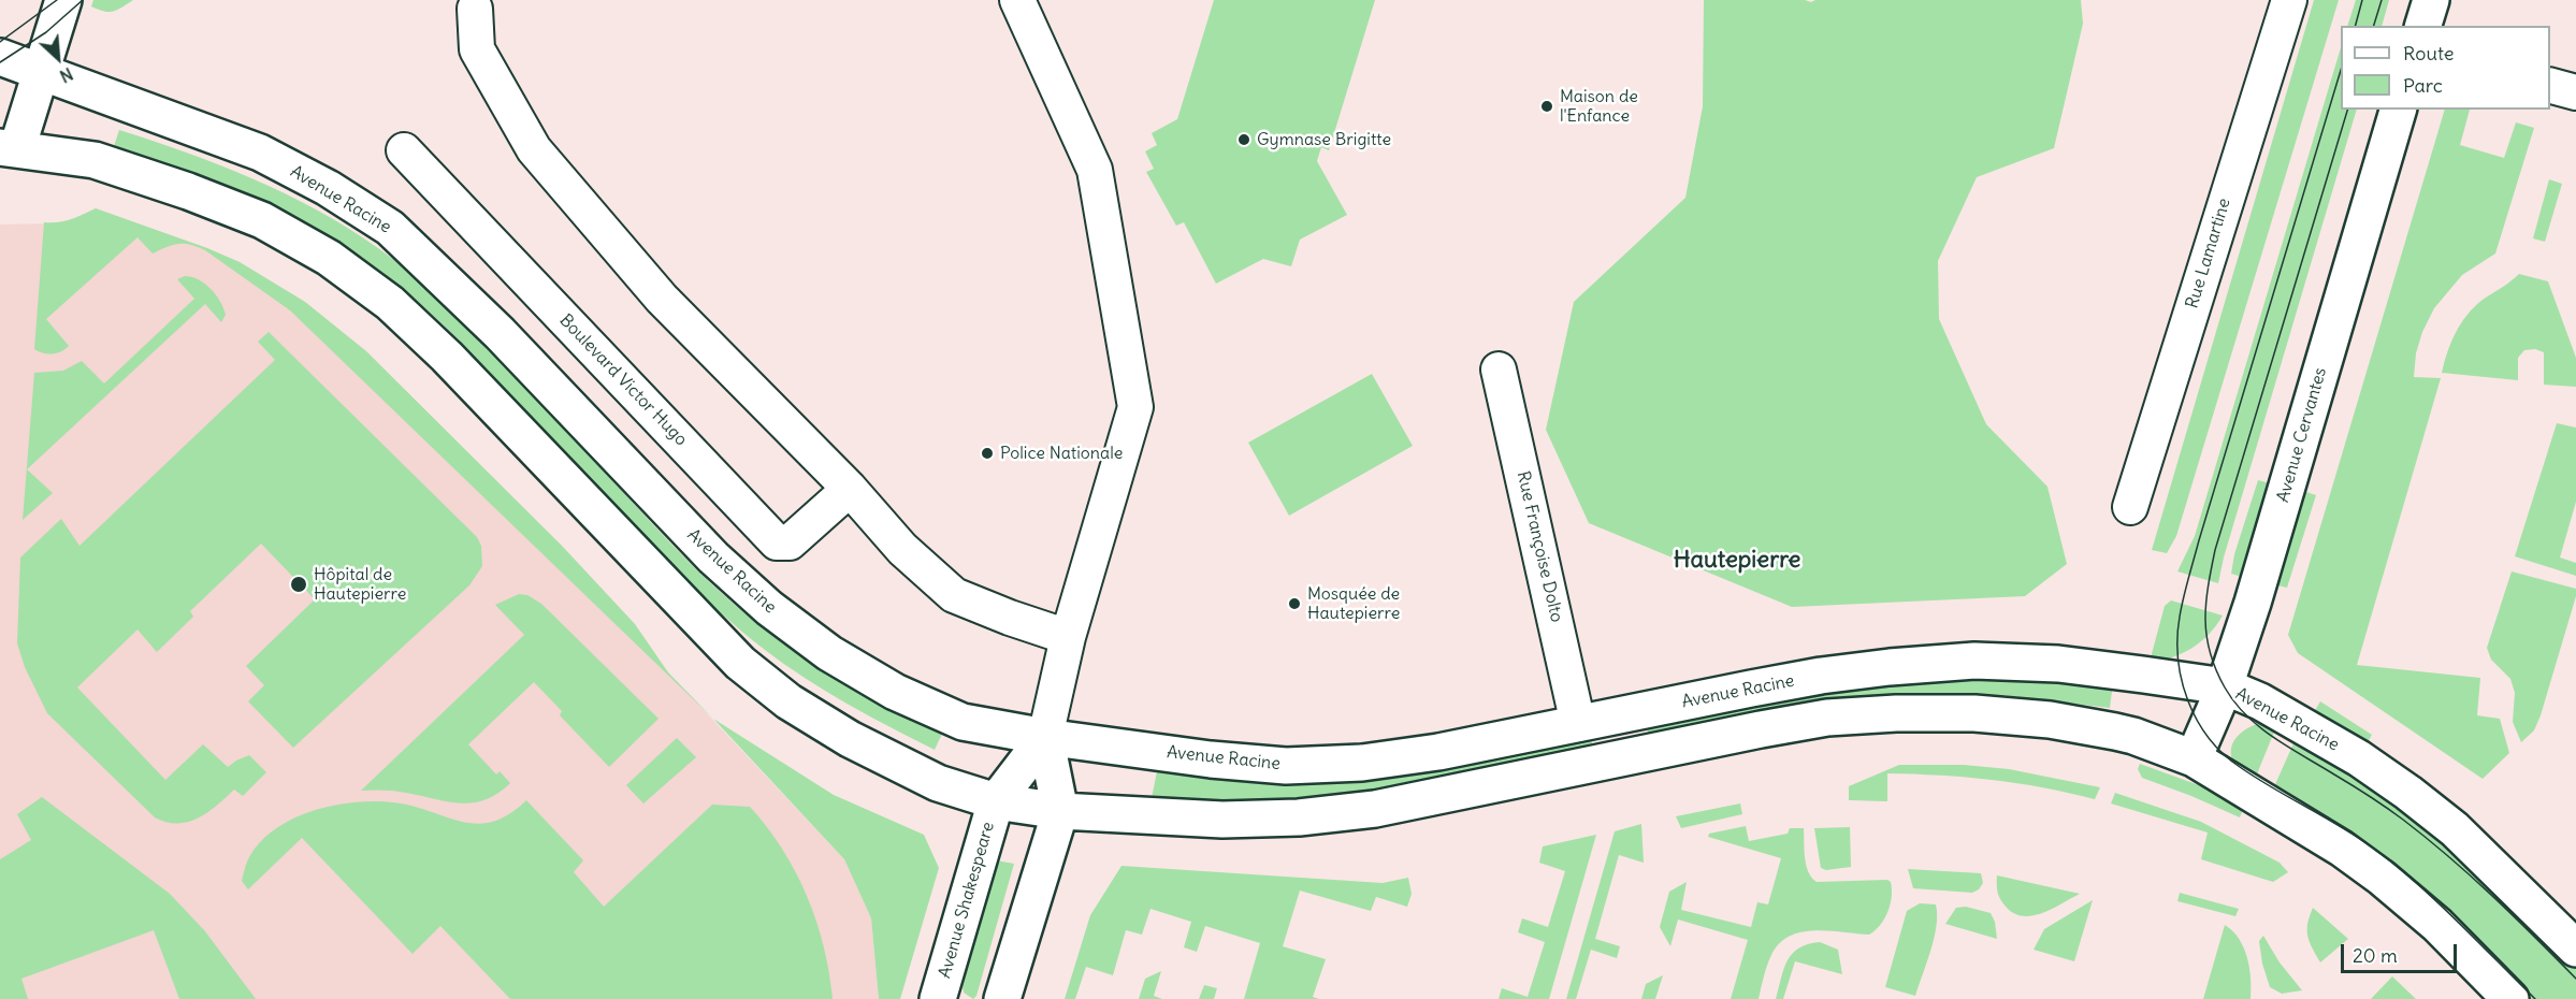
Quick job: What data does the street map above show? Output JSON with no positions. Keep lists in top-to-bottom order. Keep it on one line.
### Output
{"streets":{"street":["Avenue Racine","Rue Lamartine","Boulevard Victor Hugo","Avenue Cervantes","Rue Françoise Dolto","Avenue Shakespeare"]},"crossings":[["Avenue Racine","Avenue Cervantes"],["Avenue Racine","Rue Françoise Dolto"]],"districts":["Hautepierre"],"places":["Maison de l'Enfance","Gymnase Brigitte","Police Nationale","Hôpital de Hautepierre","Mosquée de Hautepierre"],"legend":["Route","Parc"],"scale_bar":"20 m","north":"bottom right"}
